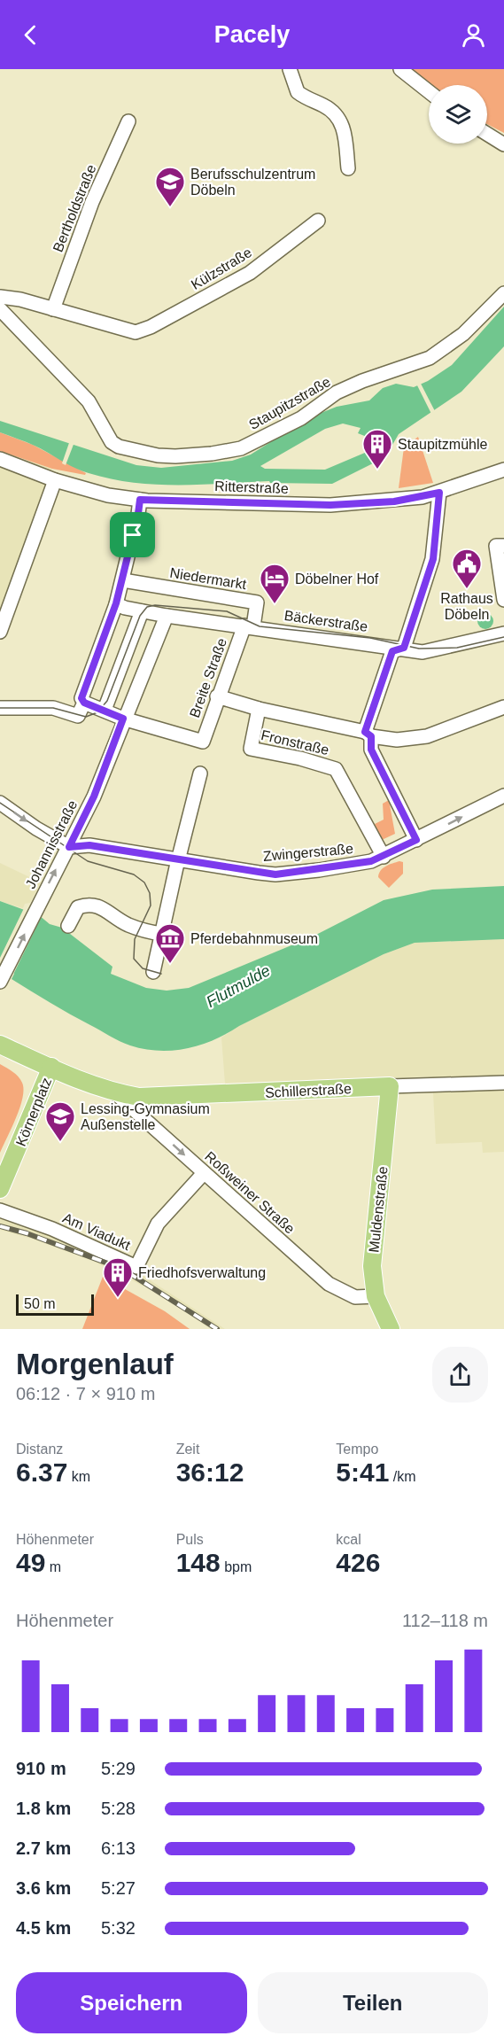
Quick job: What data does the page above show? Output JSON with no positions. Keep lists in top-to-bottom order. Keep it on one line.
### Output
{"streets":{"main road":["Schillerstraße","Körnerplatz","Muldenstraße"],"street":["Bertholdstraße","Külzstraße","Staupitzstraße","Ritterstraße","Niedermarkt","Bäckerstraße","Breite Straße","Fronstraße","Johannisstraße","Zwingerstraße","Roßweiner Straße","Am Viadukt"]},"crossings":[["Bertholdstraße","Külzstraße"],["Niedermarkt","Bäckerstraße"],["Niedermarkt","Breite Straße"],["Bäckerstraße","Breite Straße"],["Breite Straße","Fronstraße"],["Breite Straße","Johannisstraße"],["Fronstraße","Zwingerstraße"],["Johannisstraße","Zwingerstraße"],["Schillerstraße","Körnerplatz"],["Schillerstraße","Roßweiner Straße"],["Schillerstraße","Muldenstraße"],["Körnerplatz","Roßweiner Straße"],["Roßweiner Straße","Muldenstraße"],["Roßweiner Straße","Am Viadukt"]],"one_way":["Johannisstraße","Roßweiner Straße"],"water":["Flutmulde"],"places":{"school or university":["Berufsschulzentrum Döbeln","Lessing-Gymnasium Außenstelle"],"building":["Staupitzmühle","Friedhofsverwaltung"],"public building":["Rathaus Döbeln"],"hotel":["Döbelner Hof"],"museum":["Pferdebahnmuseum"]},"scale_bar":"50 m","page":{"header":"Pacely","scale":"50 m","heading":["Morgenlauf","06:12 · 7 × 910 m"],"stats":[["Distanz","6.37 km"],["Zeit","36:12"],["Tempo","5:41 /km"],["Höhenmeter","49 m"],["Puls","148 bpm"],["kcal","426"]],"chart":["Höhenmeter","112–118 m"],"list":[{"name":"910 m","note":"5:29"},{"name":"1.8 km","note":"5:28"},{"name":"2.7 km","note":"6:13"},{"name":"3.6 km","note":"5:27"},{"name":"4.5 km","note":"5:32"}],"buttons":["Speichern","Teilen"]}}
